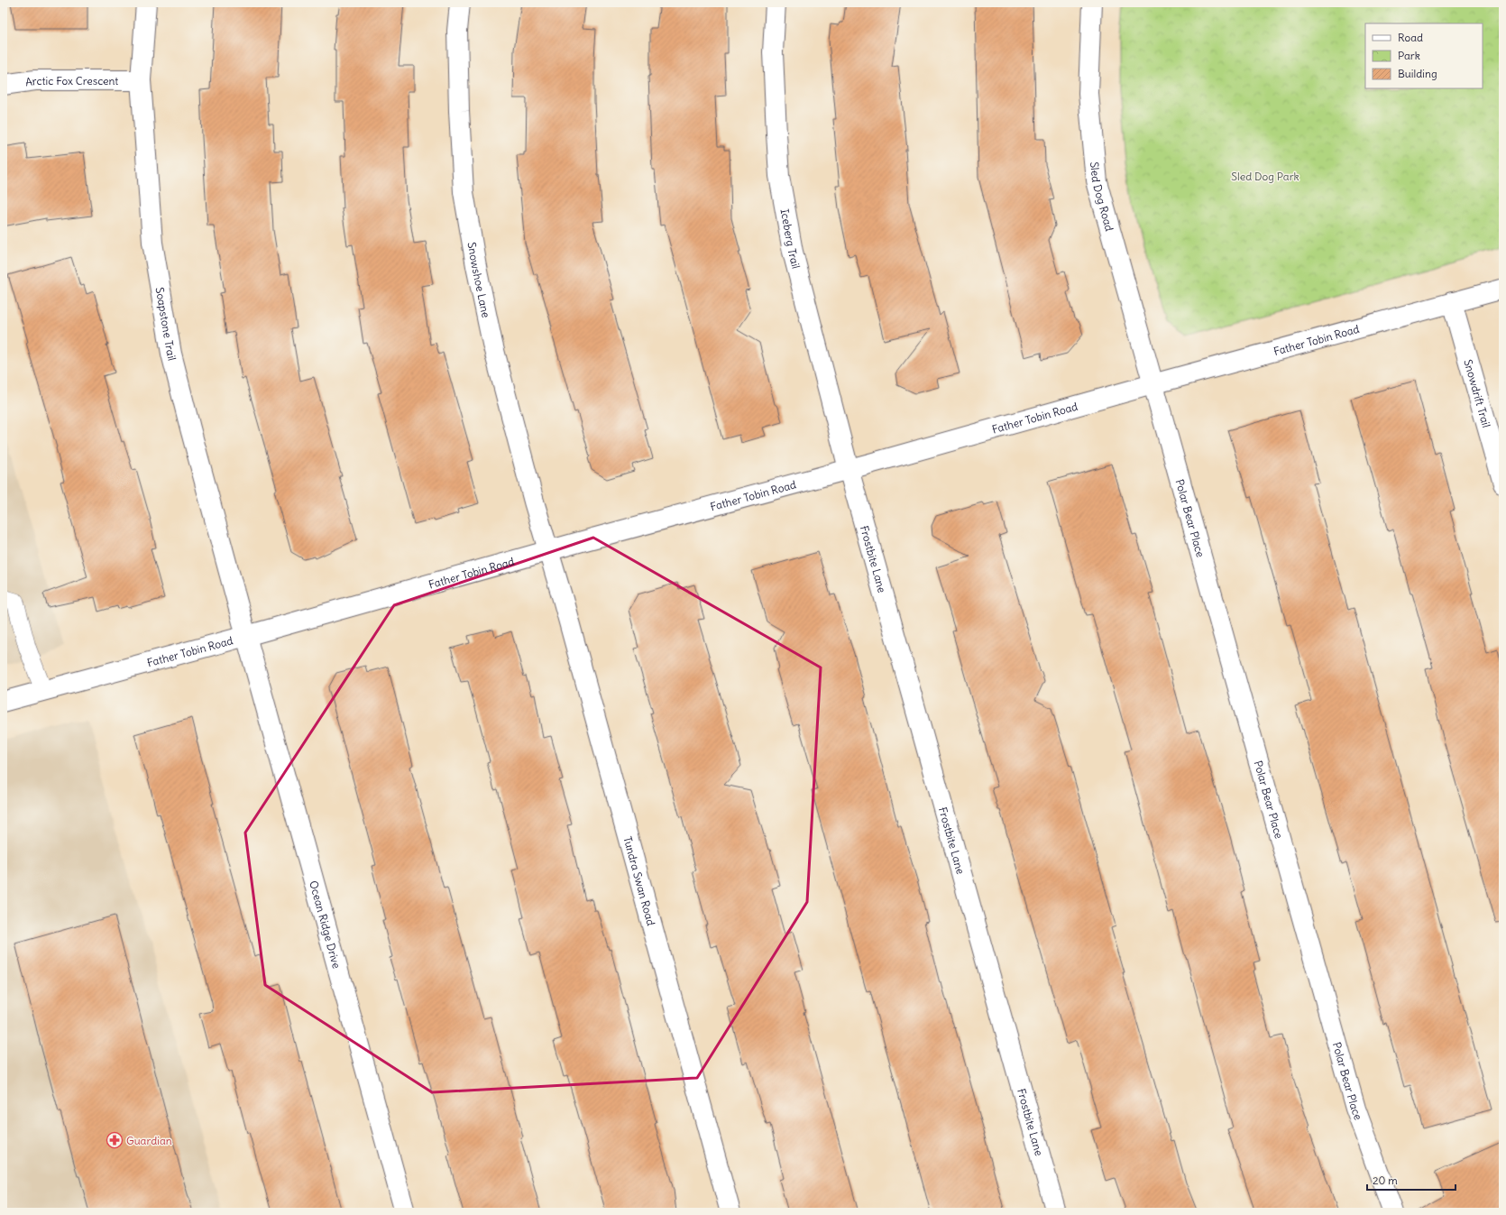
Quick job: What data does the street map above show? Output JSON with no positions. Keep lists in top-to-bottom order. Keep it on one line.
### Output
{"streets":{"street":["Arctic Fox Crescent","Sled Dog Road","Iceberg Trail","Snowshoe Lane","Soapstone Trail","Father Tobin Road","Snowdrift Trail","Polar Bear Place","Frostbite Lane","Tundra Swan Road","Ocean Ridge Drive"]},"crossings":[["Arctic Fox Crescent","Soapstone Trail"],["Sled Dog Road","Father Tobin Road"],["Sled Dog Road","Polar Bear Place"],["Iceberg Trail","Father Tobin Road"],["Iceberg Trail","Frostbite Lane"],["Snowshoe Lane","Father Tobin Road"],["Snowshoe Lane","Tundra Swan Road"],["Soapstone Trail","Father Tobin Road"],["Soapstone Trail","Ocean Ridge Drive"],["Father Tobin Road","Snowdrift Trail"],["Father Tobin Road","Polar Bear Place"],["Father Tobin Road","Frostbite Lane"],["Father Tobin Road","Tundra Swan Road"],["Father Tobin Road","Ocean Ridge Drive"]],"parks":["Sled Dog Park"],"places":{"pharmacy":["Guardian"]},"legend":["Road","Park","Building"],"scale_bar":"20 m"}
